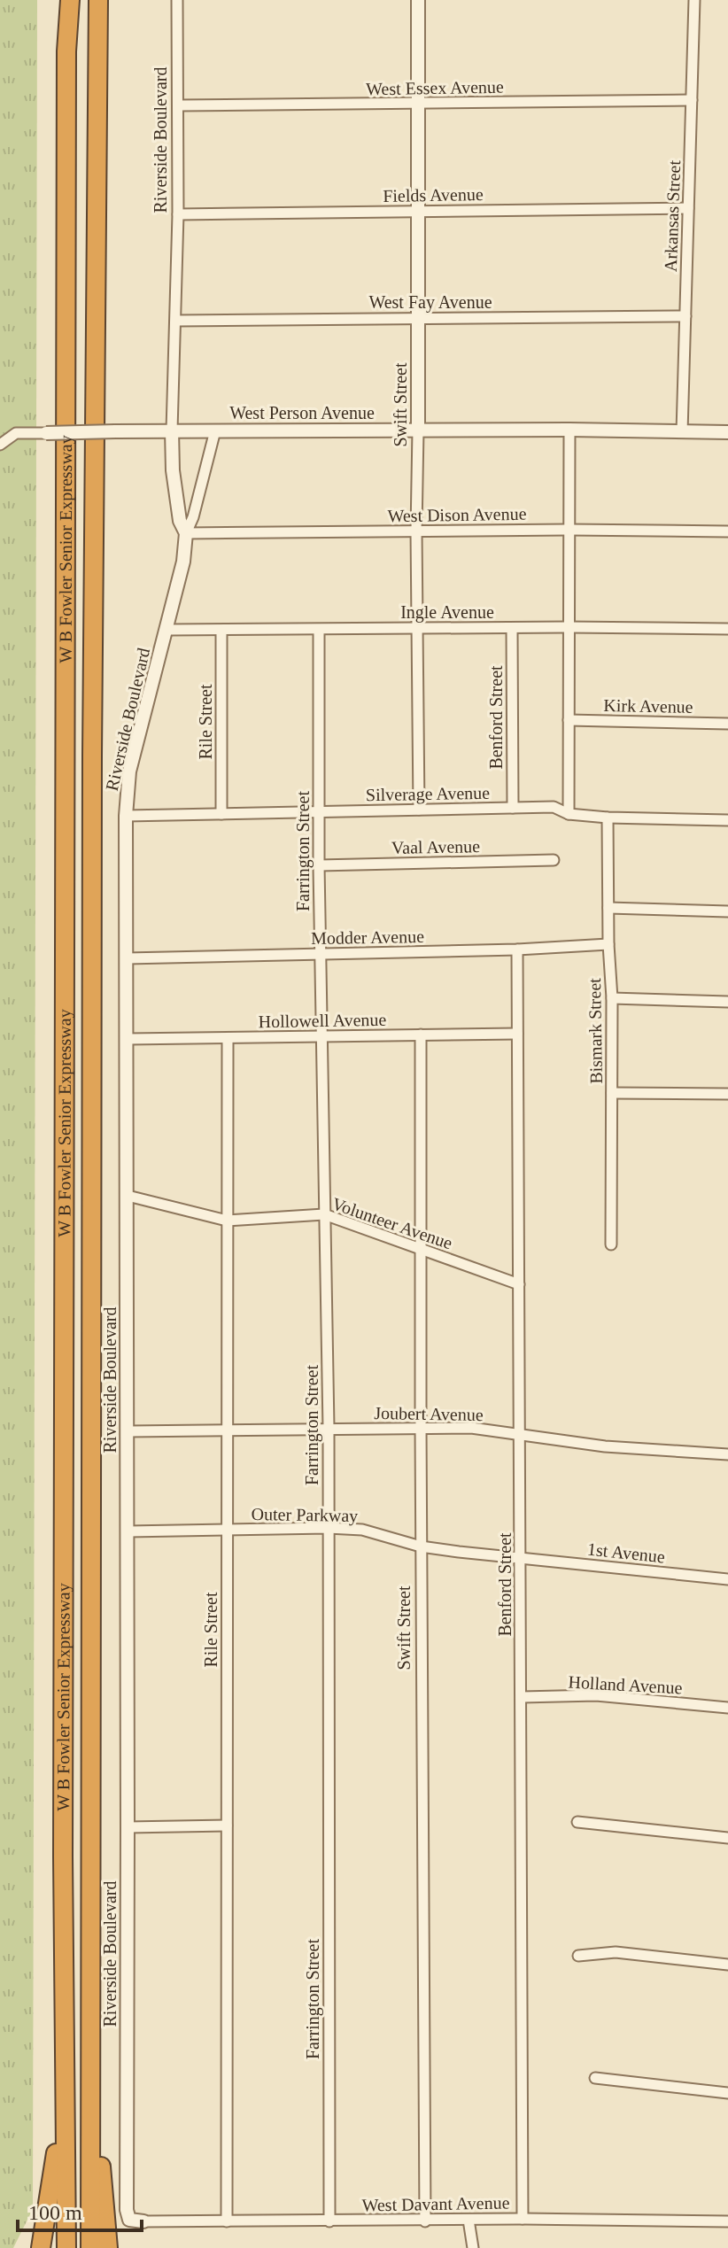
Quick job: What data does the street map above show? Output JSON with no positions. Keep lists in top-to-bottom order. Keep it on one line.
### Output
{"streets":{"highway":["W B Fowler Senior Expressway"],"street":["West Essex Avenue","Riverside Boulevard","Fields Avenue","Arkansas Street","West Fay Avenue","Swift Street","West Person Avenue","West Dison Avenue","Ingle Avenue","Kirk Avenue","Benford Street","Rile Street","Silverage Avenue","Vaal Avenue","Farrington Street","Modder Avenue","Hollowell Avenue","Bismark Street","Volunteer Avenue","Joubert Avenue","Outer Parkway","1st Avenue","Holland Avenue","West Davant Avenue"]},"crossings":[["West Essex Avenue","Riverside Boulevard"],["West Essex Avenue","Arkansas Street"],["West Essex Avenue","Swift Street"],["Riverside Boulevard","Fields Avenue"],["Riverside Boulevard","West Fay Avenue"],["Riverside Boulevard","West Person Avenue"],["Riverside Boulevard","West Dison Avenue"],["Riverside Boulevard","Ingle Avenue"],["Riverside Boulevard","Silverage Avenue"],["Riverside Boulevard","Modder Avenue"],["Riverside Boulevard","Hollowell Avenue"],["Riverside Boulevard","Volunteer Avenue"],["Riverside Boulevard","Joubert Avenue"],["Riverside Boulevard","Outer Parkway"],["Riverside Boulevard","West Davant Avenue"],["Fields Avenue","Arkansas Street"],["Fields Avenue","Swift Street"],["Arkansas Street","West Fay Avenue"],["Arkansas Street","West Person Avenue"],["West Fay Avenue","Swift Street"],["Swift Street","West Person Avenue"],["Swift Street","West Dison Avenue"],["Swift Street","Ingle Avenue"],["Swift Street","Silverage Avenue"],["Swift Street","Hollowell Avenue"],["Swift Street","Volunteer Avenue"],["Swift Street","Joubert Avenue"],["Swift Street","Outer Parkway"],["Swift Street","West Davant Avenue"],["Ingle Avenue","Benford Street"],["Ingle Avenue","Rile Street"],["Ingle Avenue","Farrington Street"],["Benford Street","Silverage Avenue"],["Benford Street","Modder Avenue"],["Benford Street","Hollowell Avenue"],["Benford Street","Volunteer Avenue"],["Benford Street","Joubert Avenue"],["Benford Street","Outer Parkway"],["Benford Street","1st Avenue"],["Benford Street","Holland Avenue"],["Benford Street","West Davant Avenue"],["Rile Street","Silverage Avenue"],["Rile Street","Hollowell Avenue"],["Rile Street","Volunteer Avenue"],["Rile Street","Joubert Avenue"],["Rile Street","Outer Parkway"],["Rile Street","West Davant Avenue"],["Silverage Avenue","Farrington Street"],["Silverage Avenue","Bismark Street"],["Vaal Avenue","Farrington Street"],["Farrington Street","Modder Avenue"],["Farrington Street","Hollowell Avenue"],["Farrington Street","Volunteer Avenue"],["Farrington Street","Joubert Avenue"],["Farrington Street","Outer Parkway"],["Farrington Street","West Davant Avenue"],["Modder Avenue","Bismark Street"],["Outer Parkway","1st Avenue"]],"scale_bar":"100 m"}
